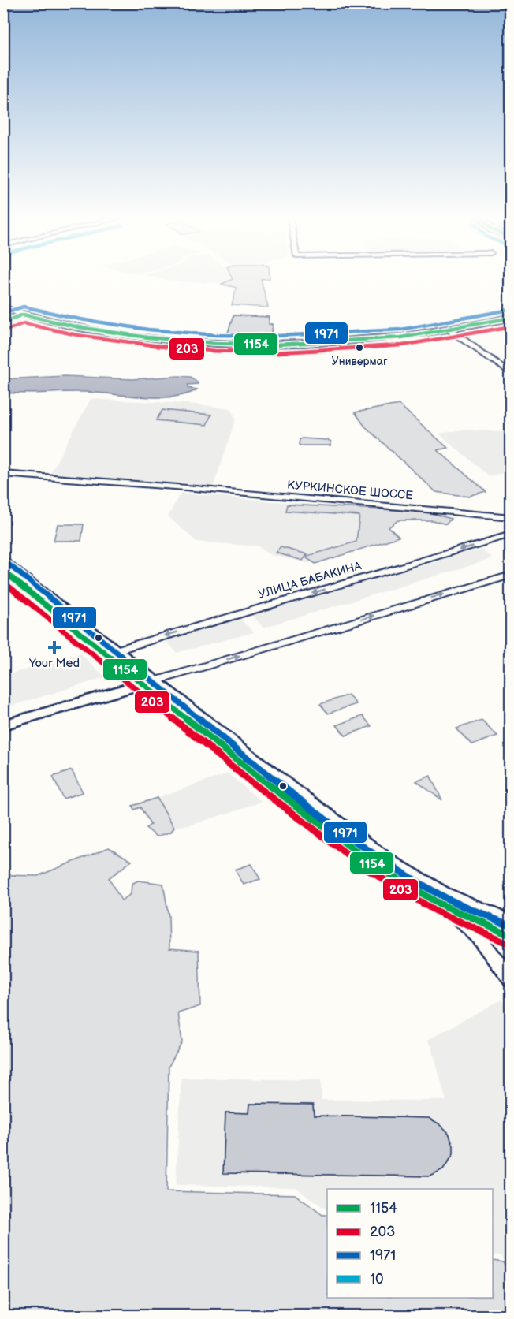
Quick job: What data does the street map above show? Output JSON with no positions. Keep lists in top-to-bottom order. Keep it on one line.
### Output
{"streets":{"street":["КУРКИНСКОЕ ШОССЕ","УЛИЦА БАБАКИНА"]},"places":{"other":["Универмаг"],"health":["Your Med"]},"lines":["transit line 1971","transit line 1154","transit line 203"],"legend":["1154","203","1971","10"]}
